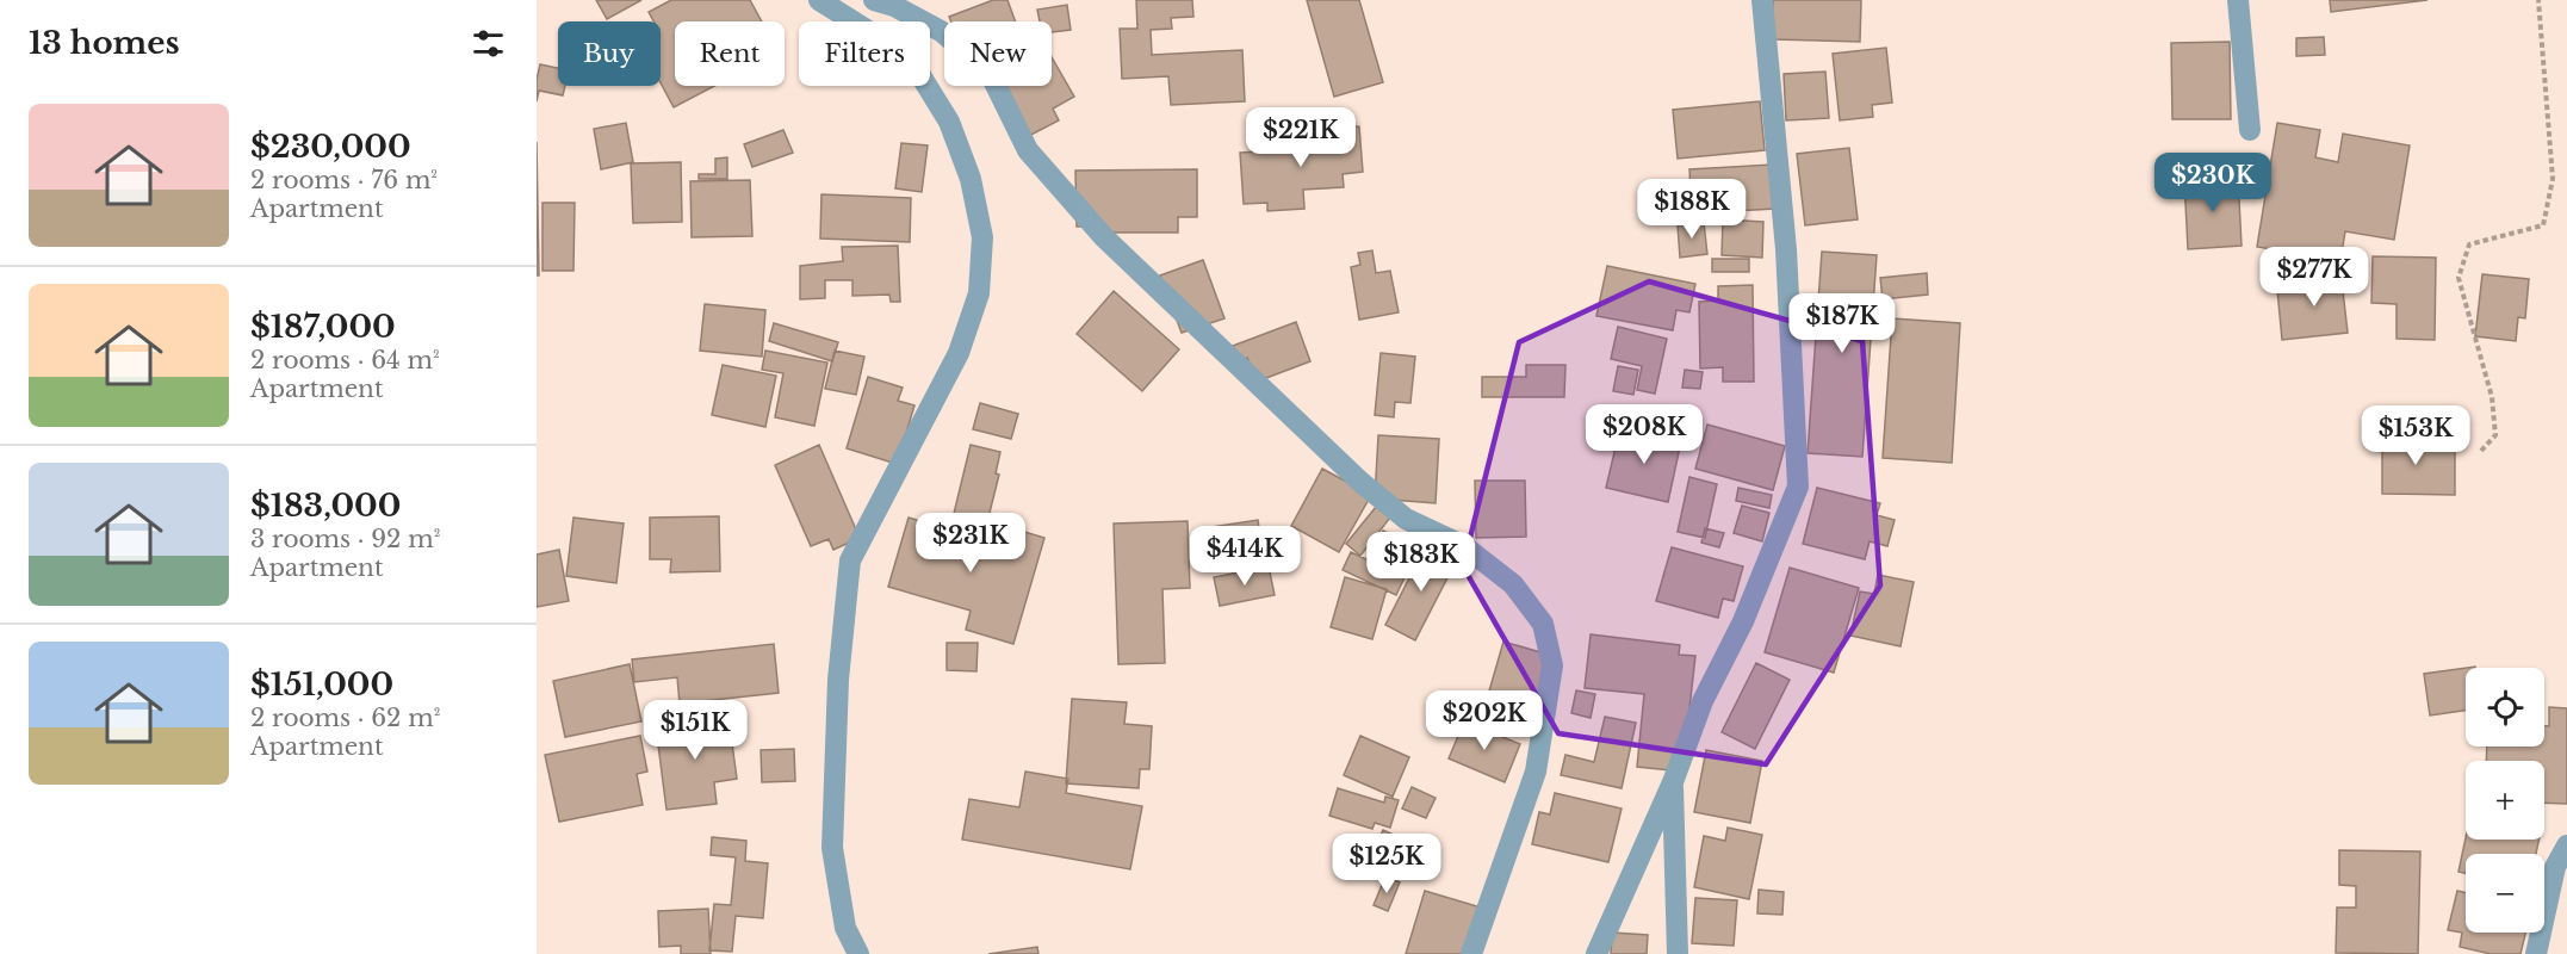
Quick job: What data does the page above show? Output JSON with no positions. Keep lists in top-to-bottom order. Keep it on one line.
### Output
{"page":{"heading":"13 homes","chip":["Buy","Rent","Filters","New"],"list":[{"name":"$230,000","note":"2 rooms · 76 m² · Apartment"},{"name":"$187,000","note":"2 rooms · 64 m² · Apartment"},{"name":"$183,000","note":"3 rooms · 92 m² · Apartment"},{"name":"$151,000","note":"2 rooms · 62 m² · Apartment"}],"price":["$221K","$230K","$188K","$277K","$187K","$208K","$153K","$231K","$414K","$183K","$202K","$151K","$125K"],"map_buttons":["+","−"]}}
